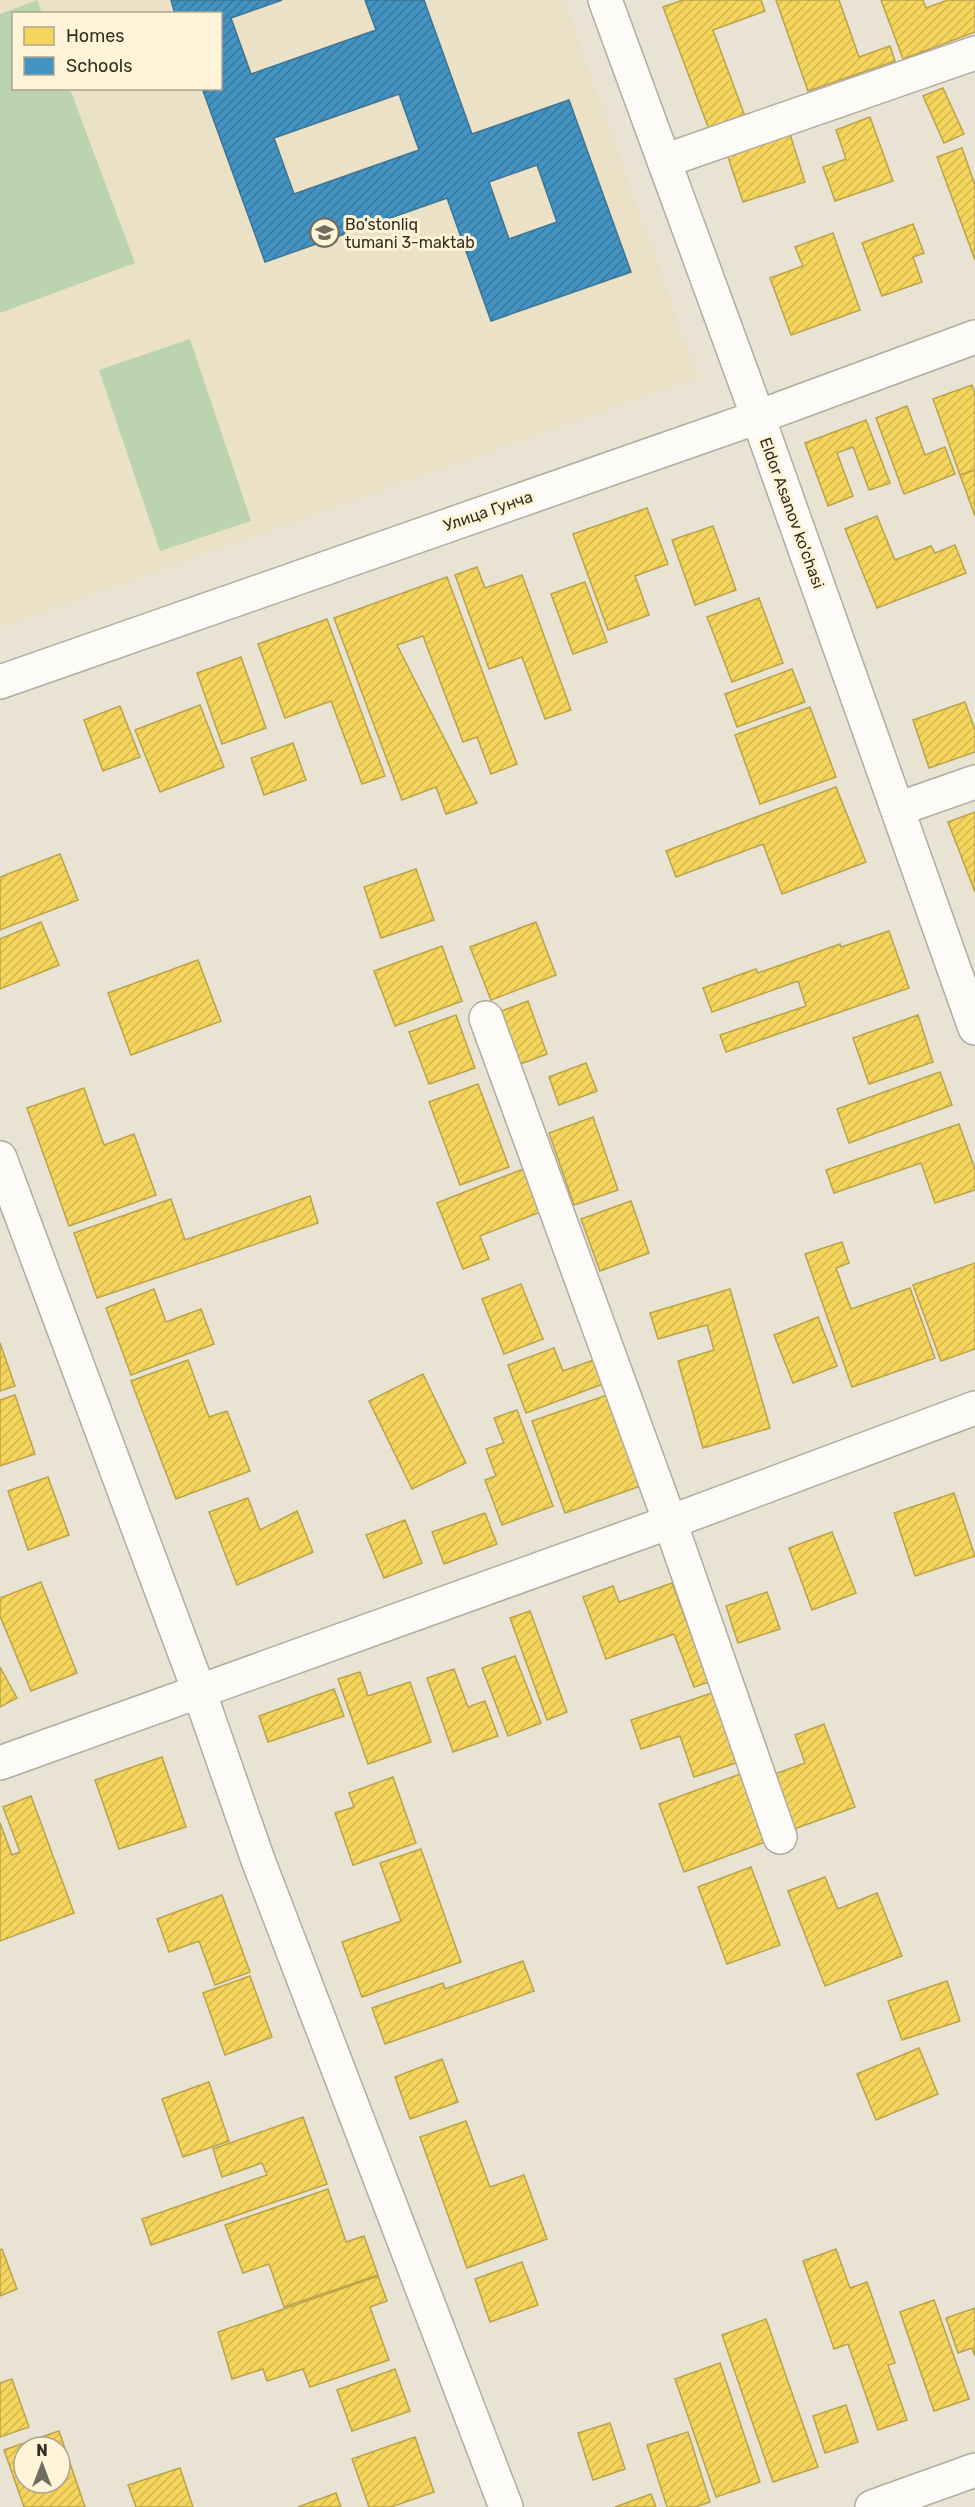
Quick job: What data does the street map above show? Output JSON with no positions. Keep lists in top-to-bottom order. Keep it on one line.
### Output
{"streets":{"street":["Улица Гунча","Eldor Asanov ko'chasi"]},"crossings":[["Улица Гунча","Eldor Asanov ko'chasi"]],"places":{"school or university":["Bo’stonliq tumani 3-maktab"]},"legend":["Homes","Schools"],"north":"top"}
